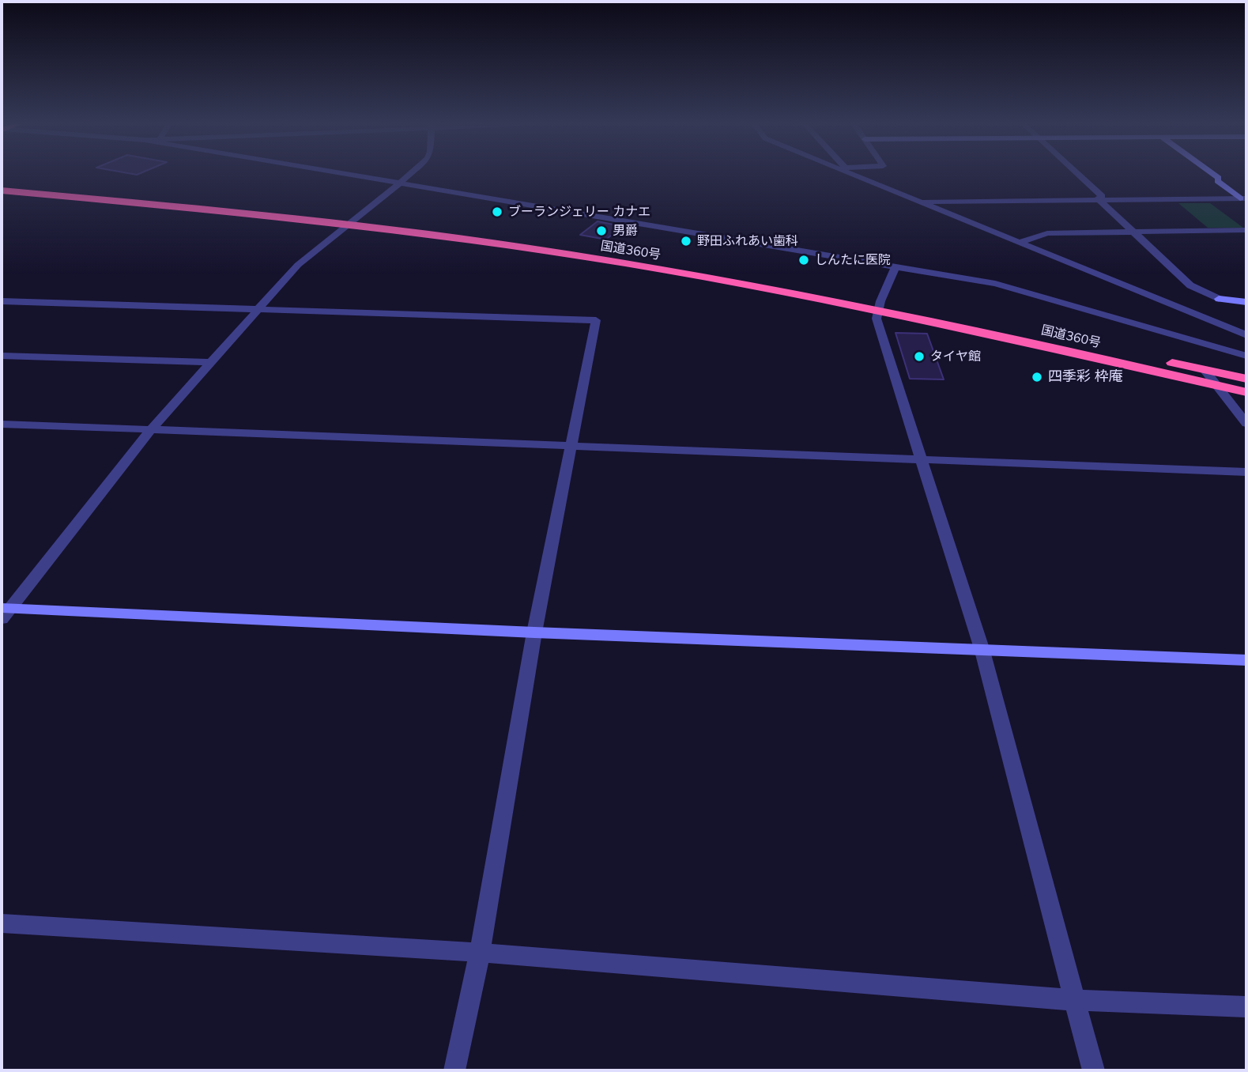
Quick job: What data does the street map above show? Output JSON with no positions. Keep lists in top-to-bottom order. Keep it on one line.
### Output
{"streets":{"highway":["国道360号"]},"places":["ブーランジェリー カナエ","男爵","野田ふれあい歯科","しんたに医院","タイヤ館","四季彩 枠庵"]}
